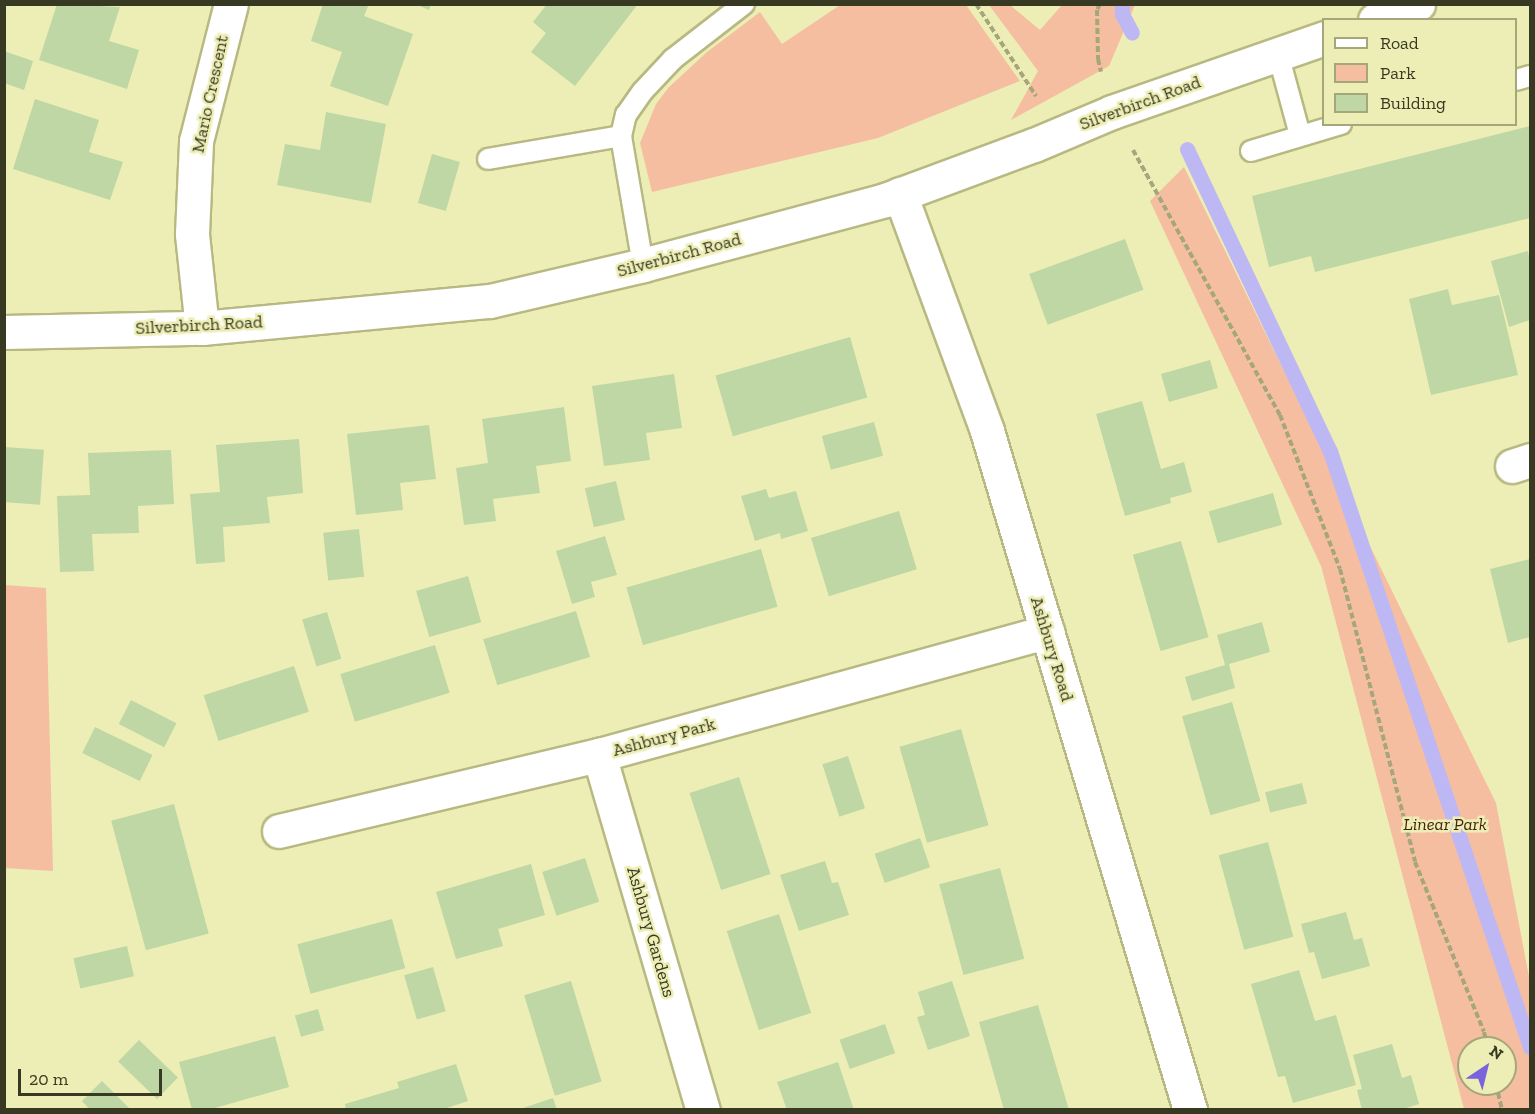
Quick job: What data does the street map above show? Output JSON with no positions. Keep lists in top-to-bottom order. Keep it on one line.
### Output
{"streets":{"street":["Mario Crescent","Silverbirch Road","Ashbury Road","Ashbury Park","Ashbury Gardens"]},"crossings":[["Mario Crescent","Silverbirch Road"],["Silverbirch Road","Ashbury Road"],["Ashbury Road","Ashbury Park"],["Ashbury Park","Ashbury Gardens"]],"parks":["Linear Park"],"legend":["Road","Park","Building"],"scale_bar":"20 m","north":"top right"}
